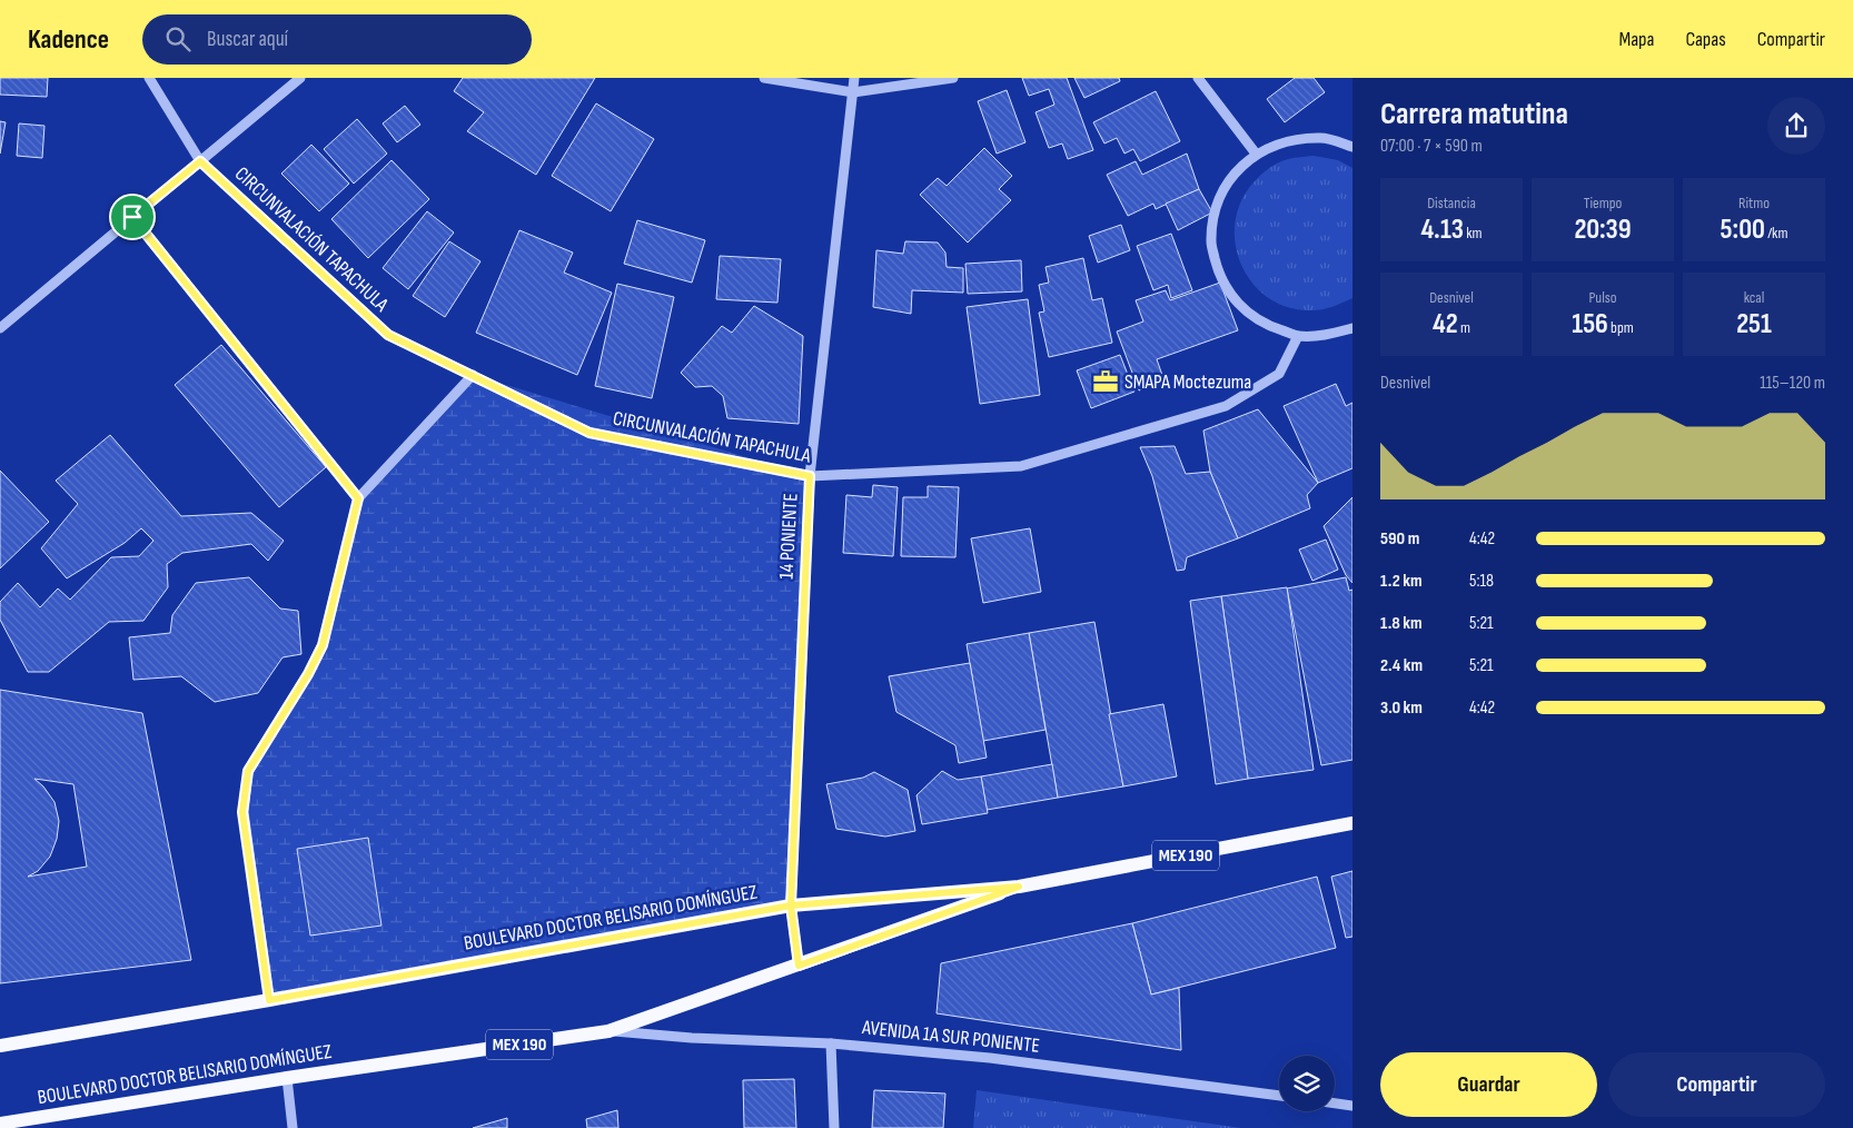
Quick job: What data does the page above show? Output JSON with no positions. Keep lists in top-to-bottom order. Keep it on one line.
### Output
{"streets":{"main road":["MEX 190","BOULEVARD DOCTOR BELISARIO DOMÍNGUEZ"],"street":["CIRCUNVALACIÓN TAPACHULA","14 PONIENTE","AVENIDA 1A SUR PONIENTE"]},"crossings":[["CIRCUNVALACIÓN TAPACHULA","14 PONIENTE"],["14 PONIENTE","BOULEVARD DOCTOR BELISARIO DOMÍNGUEZ"],["MEX 190","BOULEVARD DOCTOR BELISARIO DOMÍNGUEZ"],["BOULEVARD DOCTOR BELISARIO DOMÍNGUEZ","AVENIDA 1A SUR PONIENTE"]],"places":{"office":["SMAPA Moctezuma"]},"page":{"header":"Kadence","search":"Buscar aquí","nav":["Mapa","Capas","Compartir"],"heading":["Carrera matutina","07:00 · 7 × 590 m"],"stats":[["Distancia","4.13 km"],["Tiempo","20:39"],["Ritmo","5:00 /km"],["Desnivel","42 m"],["Pulso","156 bpm"],["kcal","251"]],"chart":["Desnivel","115–120 m"],"list":[{"name":"590 m","note":"4:42"},{"name":"1.2 km","note":"5:18"},{"name":"1.8 km","note":"5:21"},{"name":"2.4 km","note":"5:21"},{"name":"3.0 km","note":"4:42"}],"buttons":["Guardar","Compartir"]}}
